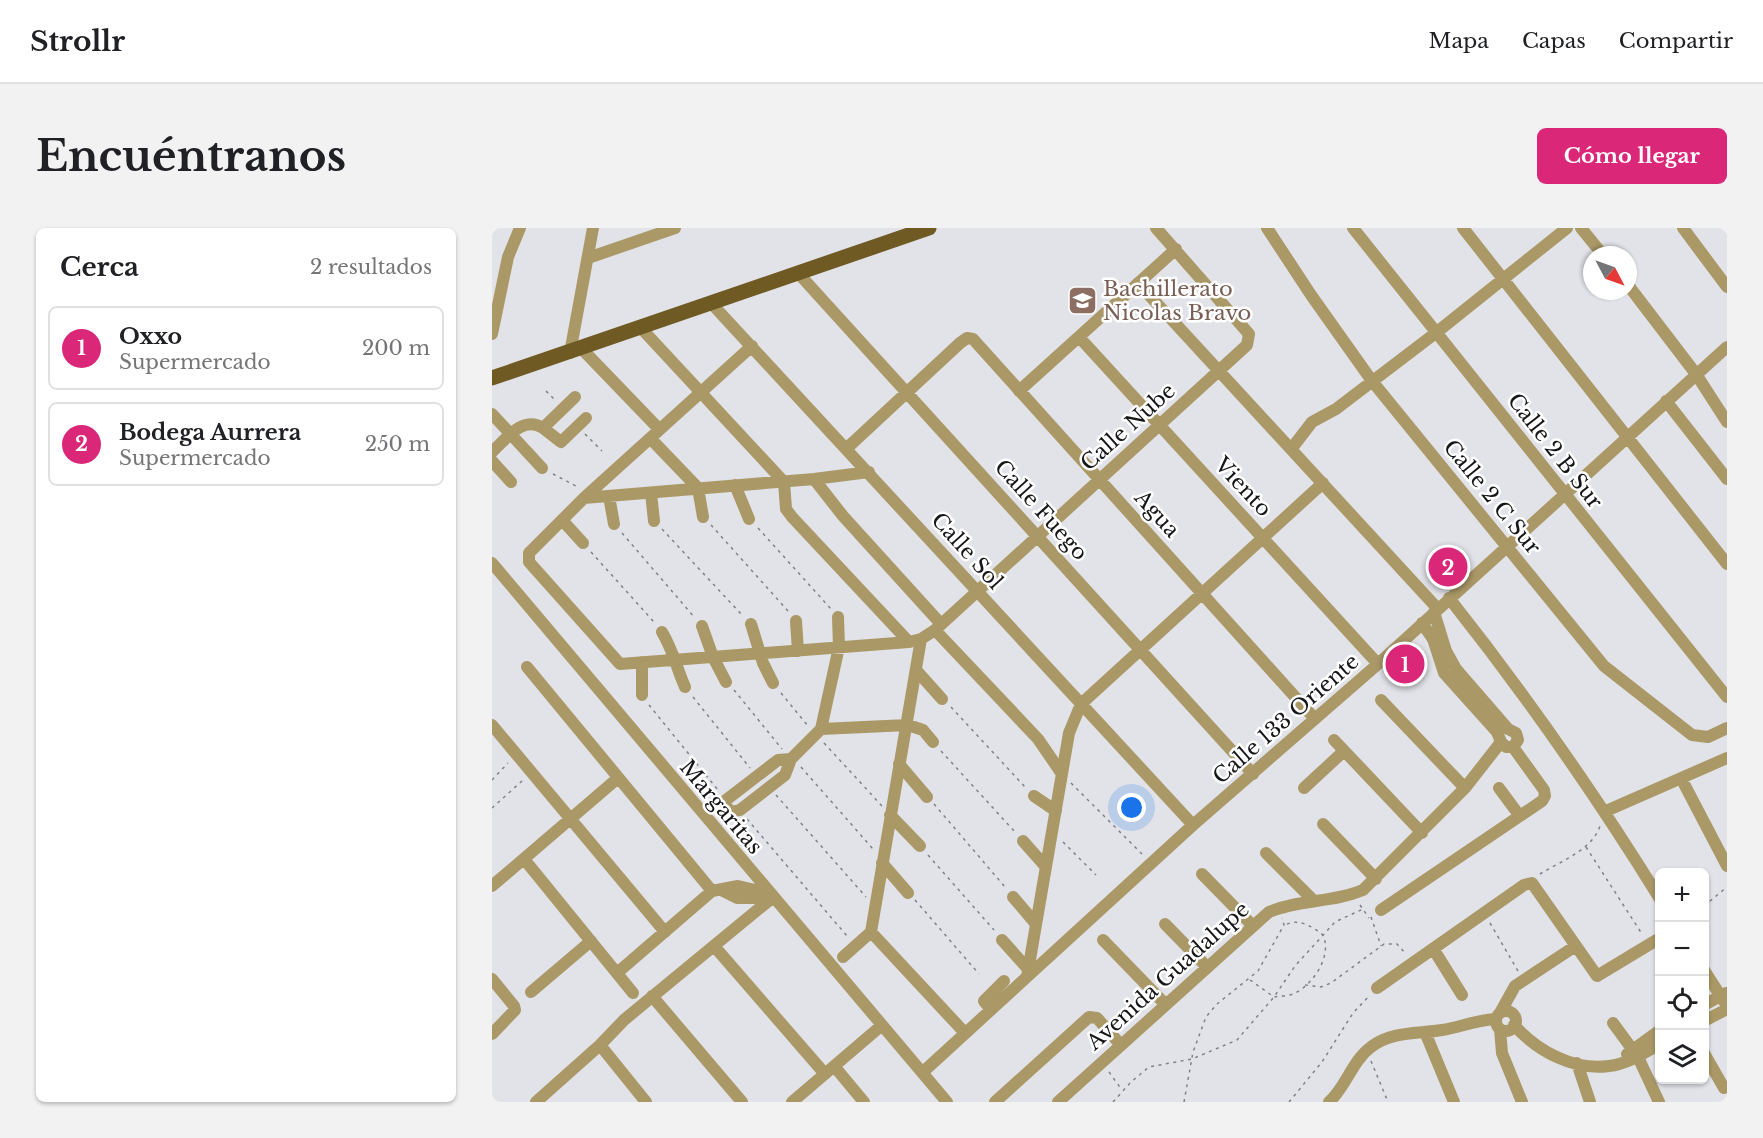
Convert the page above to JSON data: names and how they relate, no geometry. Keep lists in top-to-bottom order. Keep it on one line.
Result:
{"streets":{"street":["Calle Nube","Calle 2 B Sur","Viento","Calle 2 C Sur","Calle Fuego","Agua","Calle Sol","Calle 133 Oriente","Margaritas","Avenida Guadalupe"]},"crossings":[["Calle Nube","Viento"],["Calle Nube","Calle Fuego"],["Calle Nube","Agua"],["Calle Nube","Calle Sol"],["Calle 2 B Sur","Calle 133 Oriente"],["Viento","Calle 133 Oriente"],["Calle 2 C Sur","Calle 133 Oriente"],["Calle Fuego","Agua"],["Calle Fuego","Calle 133 Oriente"],["Agua","Calle 133 Oriente"],["Calle Sol","Calle 133 Oriente"],["Calle 133 Oriente","Margaritas"]],"places":{"school or university":["Bachillerato Nicolas Bravo"]},"north":"bottom right","page":{"header":"Strollr","nav":["Mapa","Capas","Compartir"],"buttons":"Cómo llegar","title":"Encuéntranos","heading":["Cerca","2 resultados"],"list":[{"mark":"1","name":"Oxxo","note":"Supermercado","value":"200 m"},{"mark":"2","name":"Bodega Aurrera","note":"Supermercado","value":"250 m"}],"pins":["2","1"],"map_buttons":["+","−"]}}
